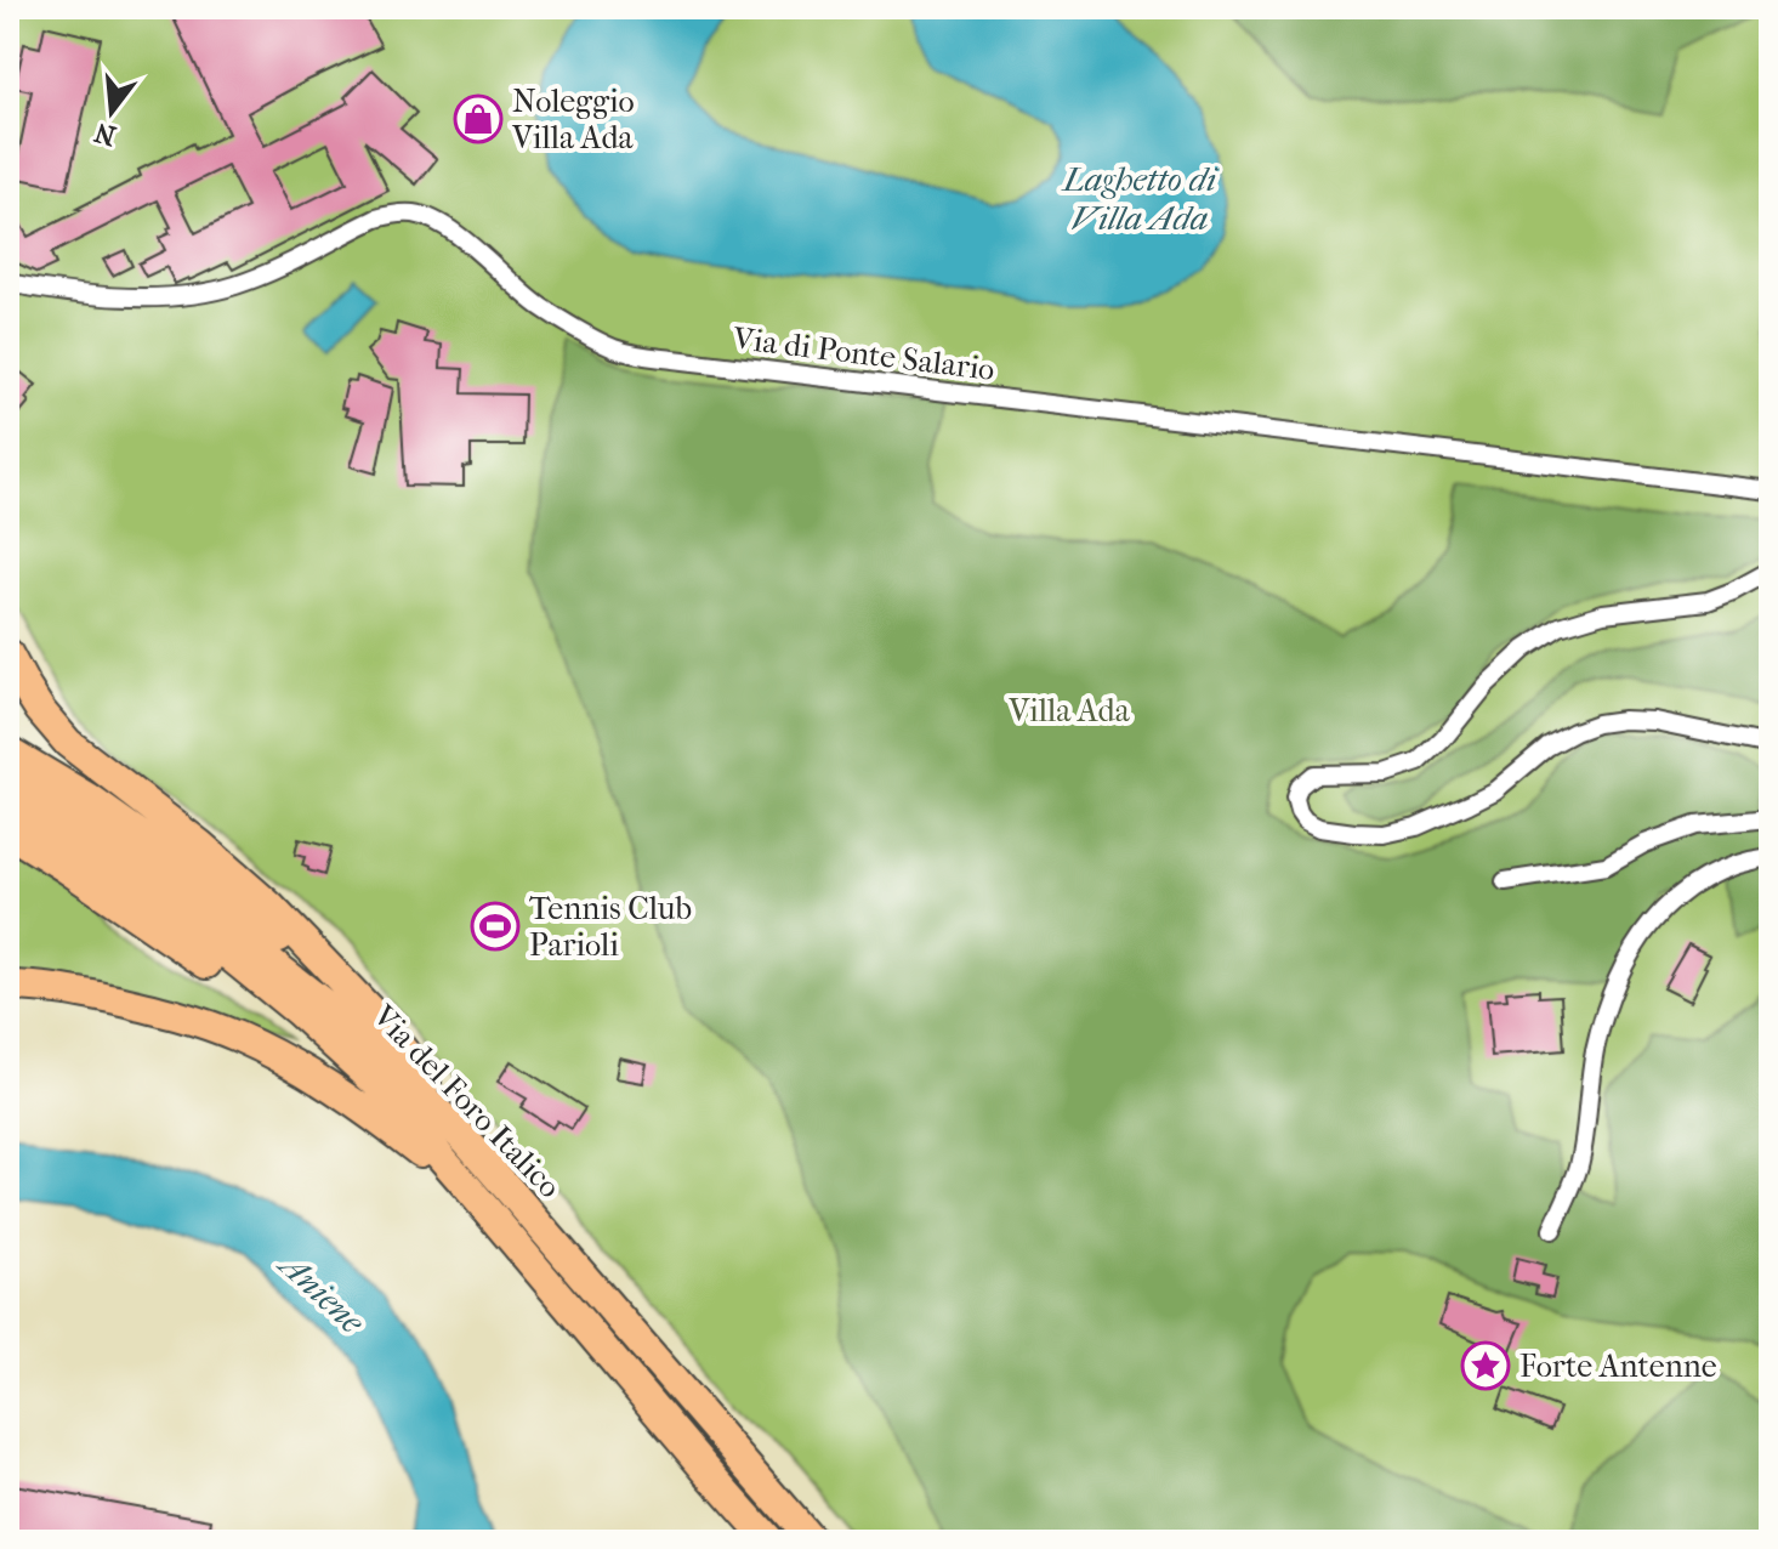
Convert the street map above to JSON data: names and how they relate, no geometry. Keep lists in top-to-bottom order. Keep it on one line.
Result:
{"streets":{"highway":["Via del Foro Italico"],"street":["Via di Ponte Salario"]},"water":["Laghetto di Villa Ada","Aniene"],"parks":["Villa Ada"],"places":{"shop":["Noleggio Villa Ada"],"sports":["Tennis Club Parioli"],"place":["Forte Antenne"]},"north":"bottom"}
